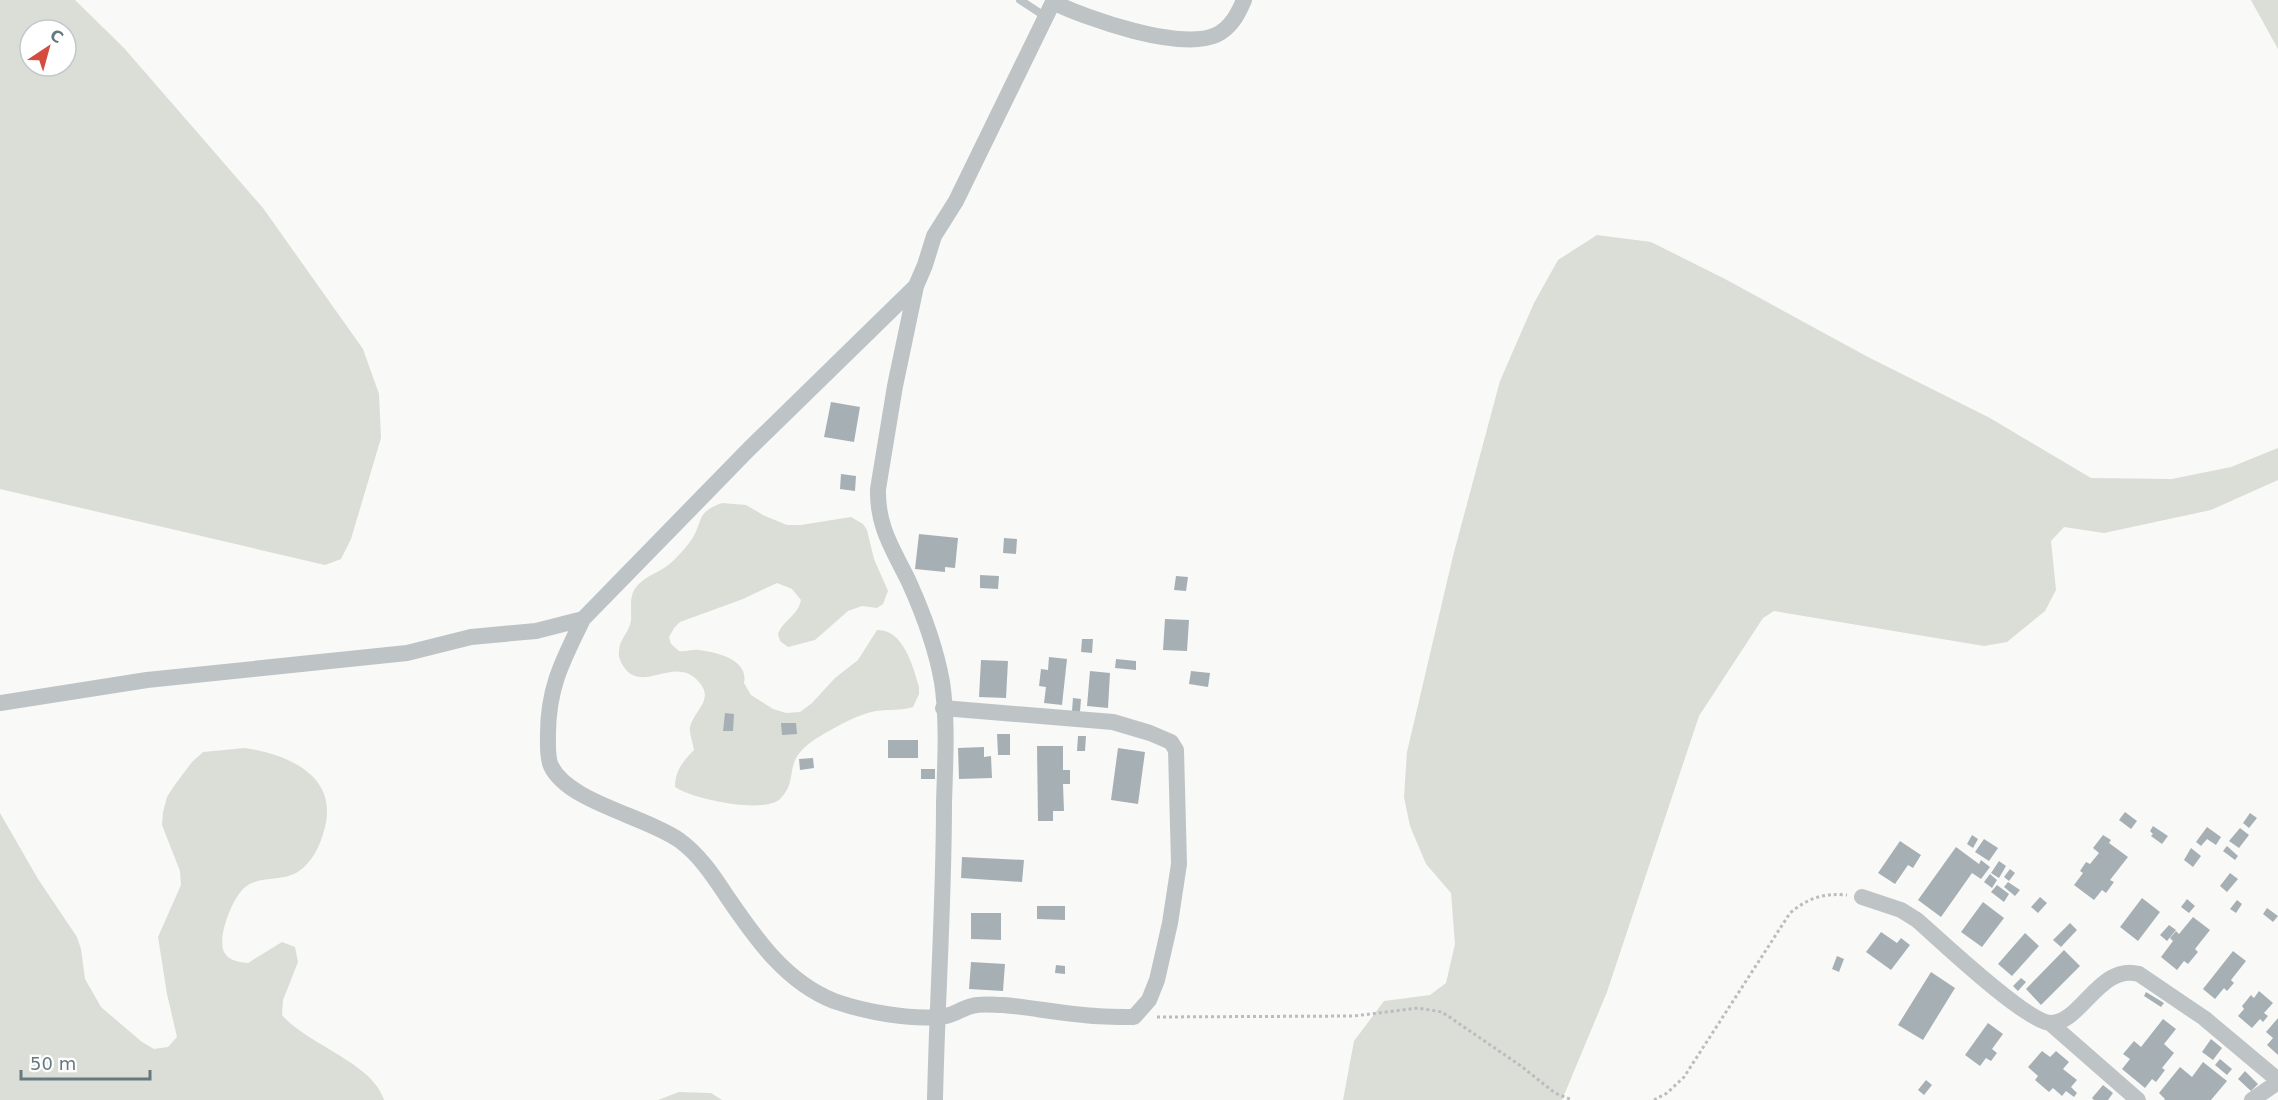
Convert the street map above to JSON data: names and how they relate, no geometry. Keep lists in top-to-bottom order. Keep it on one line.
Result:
{"scale_bar":"50 m","north":"top right"}
